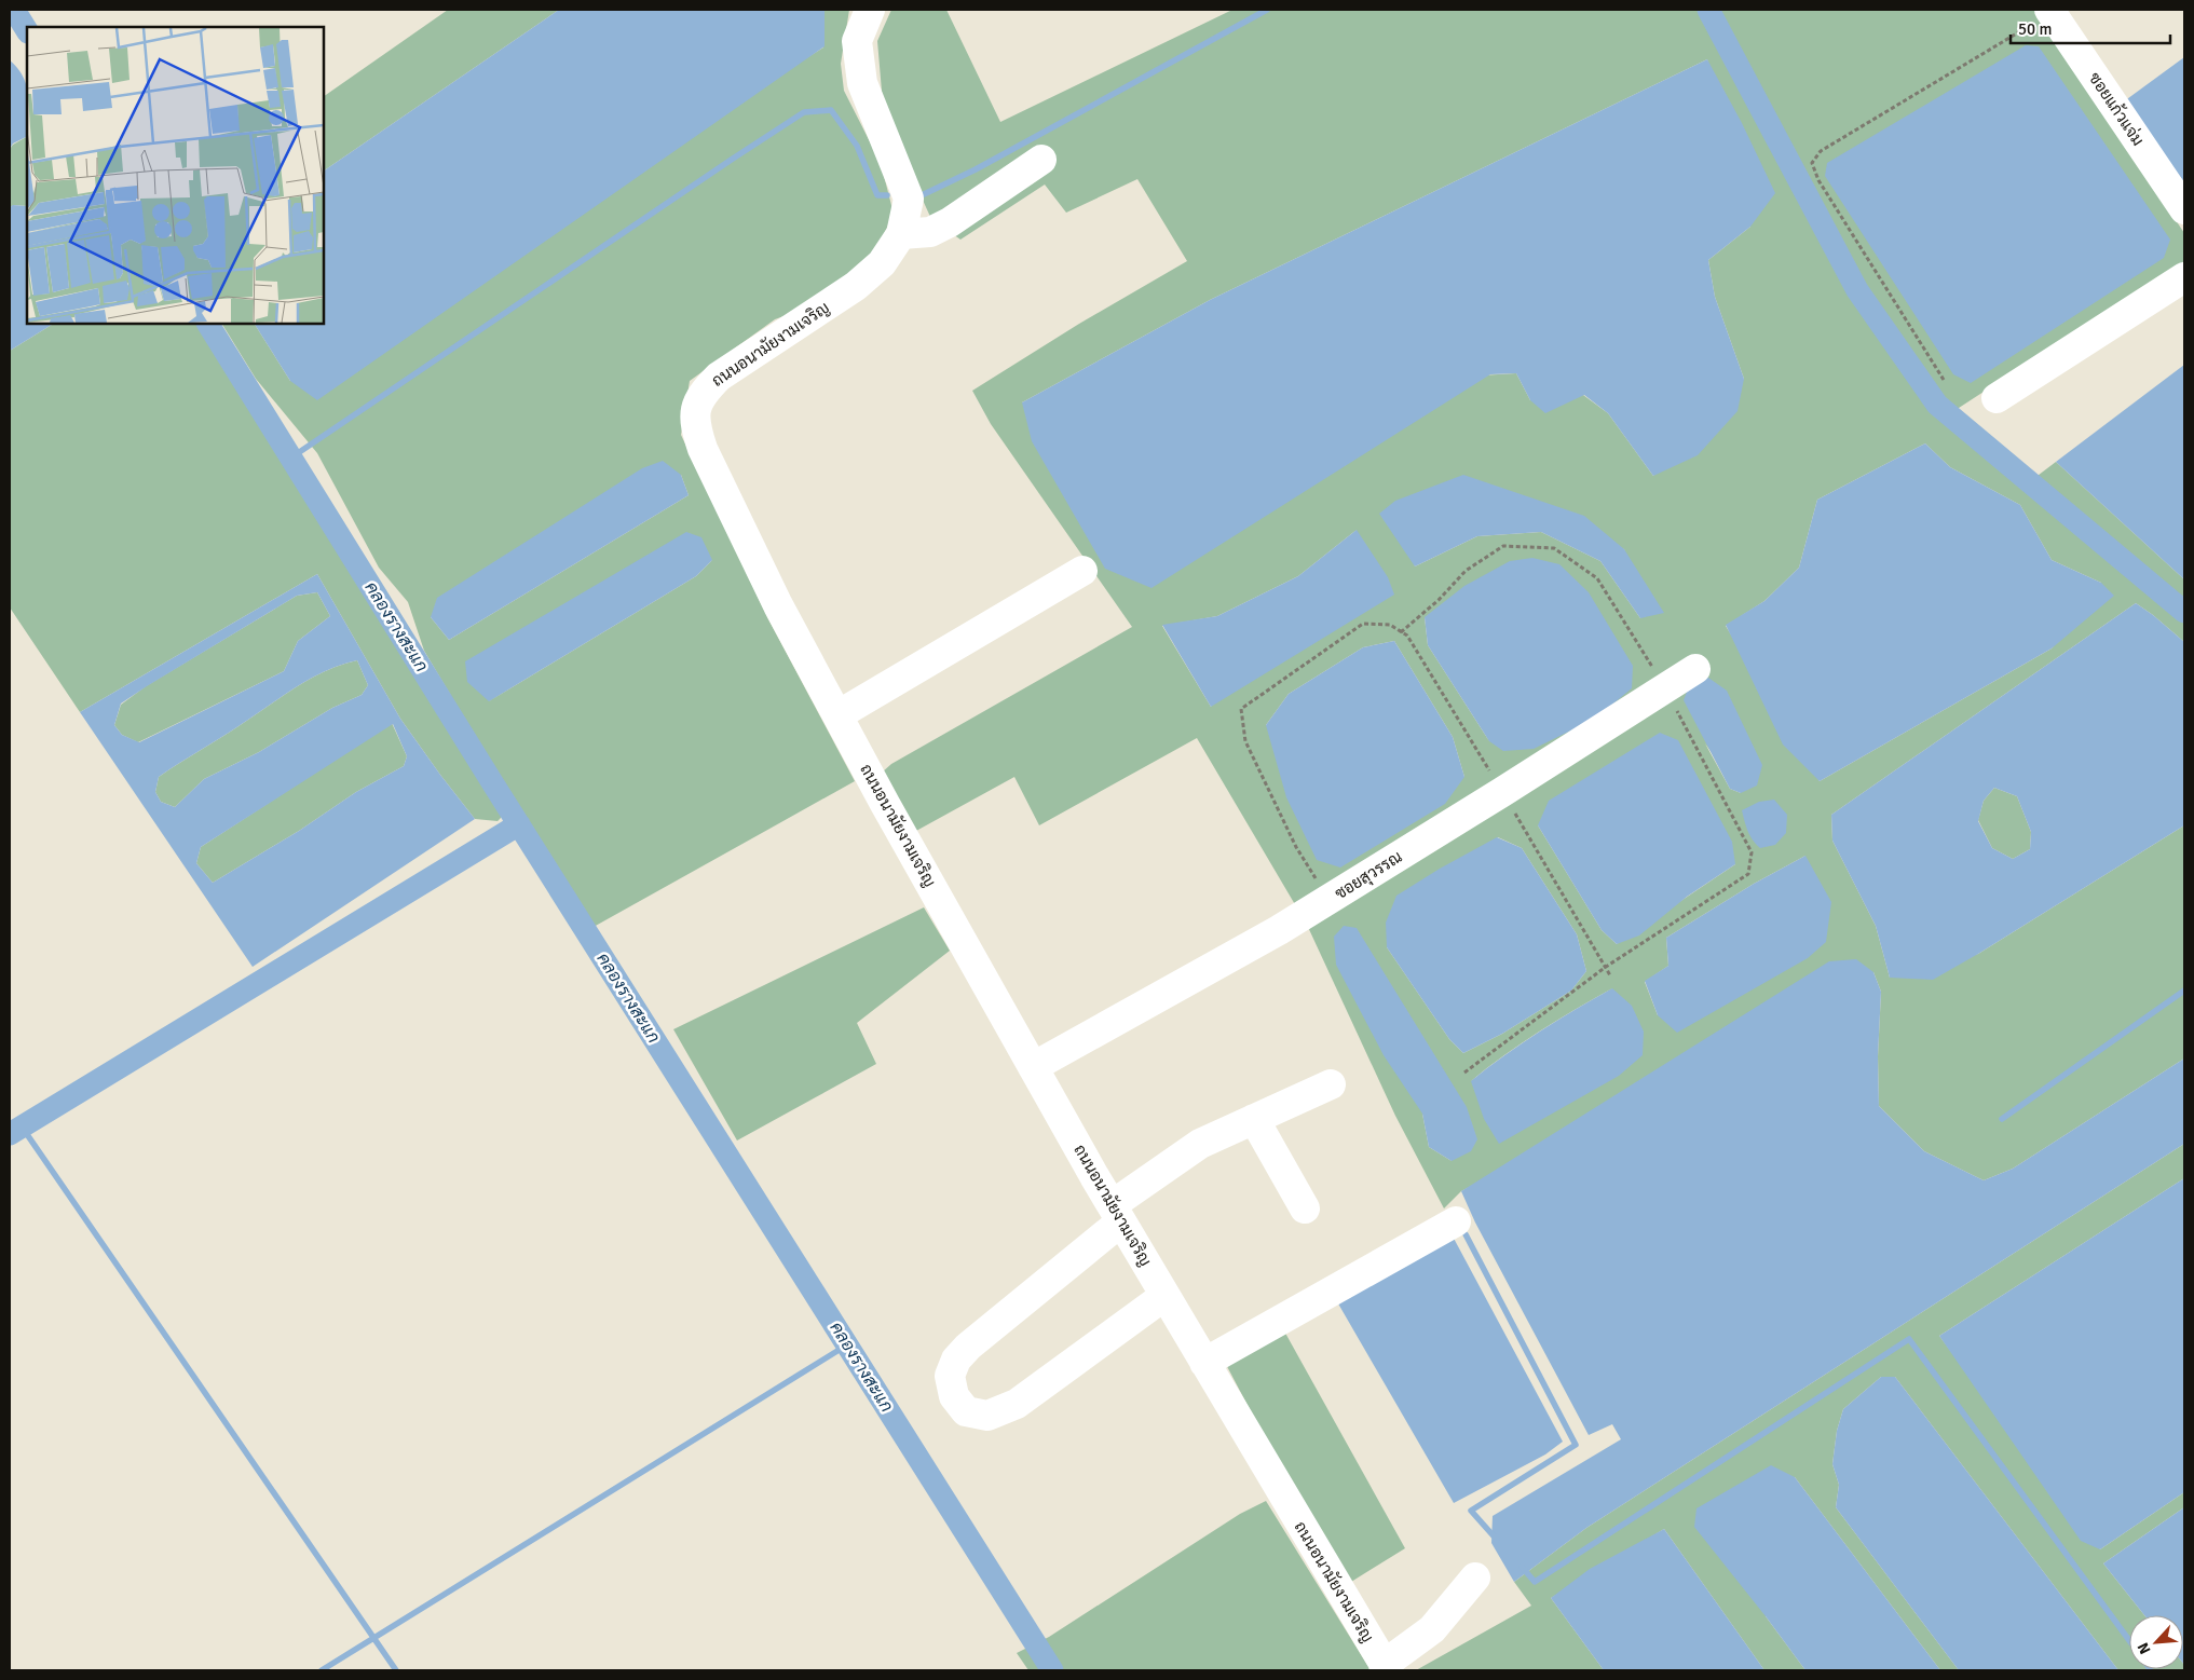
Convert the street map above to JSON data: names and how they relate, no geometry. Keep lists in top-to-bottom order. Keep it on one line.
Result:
{"streets":{"street":["ซอยแก้วแจ่ม","ถนนอนามัยงามเจริญ","ซอยสุวรรณ"]},"crossings":[["ถนนอนามัยงามเจริญ","ซอยสุวรรณ"]],"water":["คลองรางสะแก"],"scale_bar":"50 m","north":"bottom left"}
